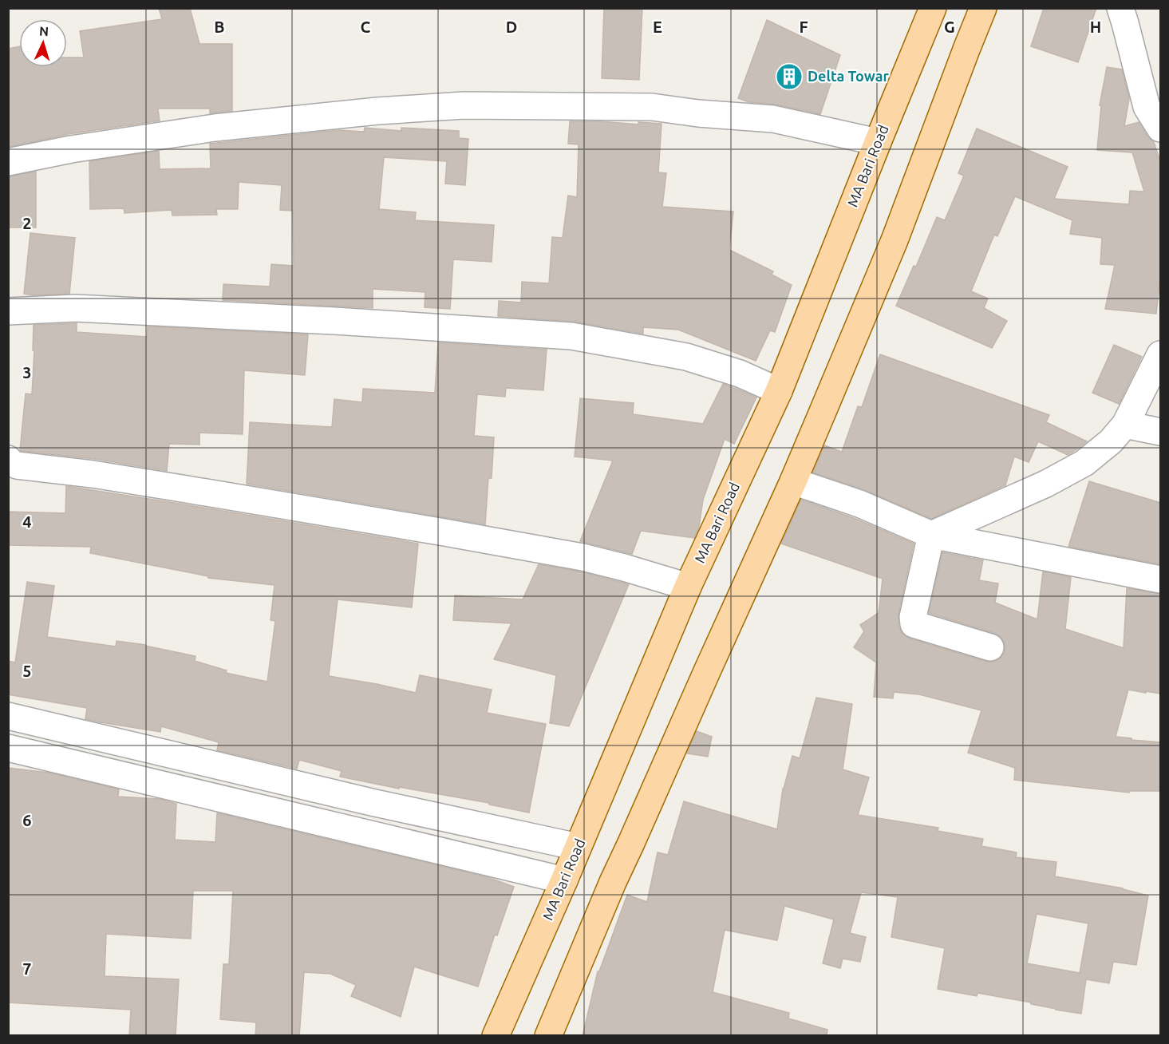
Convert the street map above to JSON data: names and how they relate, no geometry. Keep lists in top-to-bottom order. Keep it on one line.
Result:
{"streets":{"main road":["MA Bari Road"]},"places":{"building":["Delta Towar"]},"north":"top","grid":{"columns":["B","C","D","E","F","G","H"],"rows":["2","3","4","5","6","7"]}}
